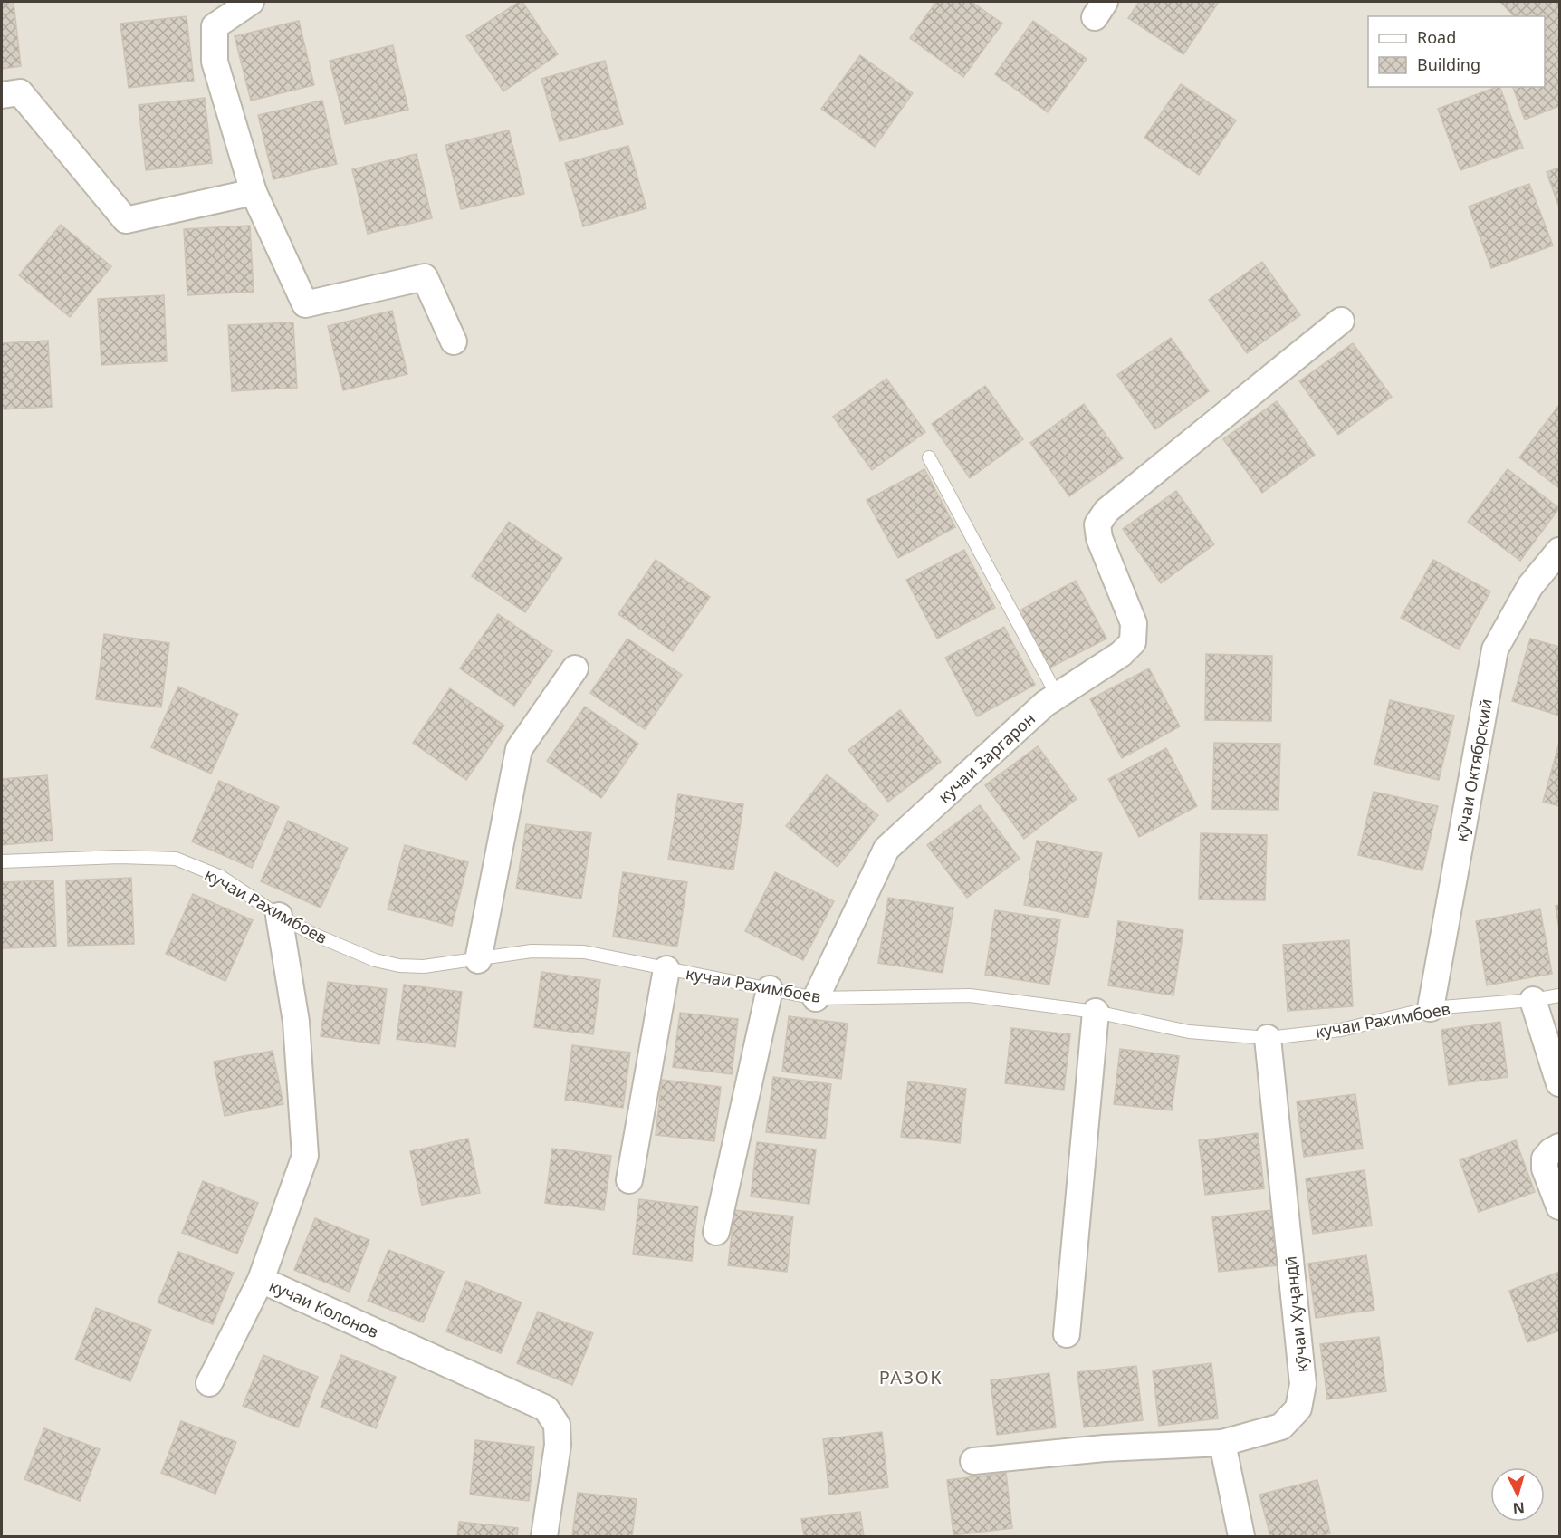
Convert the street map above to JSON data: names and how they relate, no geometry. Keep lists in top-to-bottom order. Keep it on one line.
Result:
{"streets":{"street":["кучаи Заргарон","кӯчаи Октябрский","кучаи Колонов","кӯчаи Хуҷандӣ"],"lane":["кучаи Рахимбоев"]},"crossings":[["кучаи Заргарон","кучаи Рахимбоев"],["кӯчаи Октябрский","кучаи Рахимбоев"],["кучаи Рахимбоев","кучаи Колонов"],["кучаи Рахимбоев","кӯчаи Хуҷандӣ"]],"districts":["РАЗОК"],"legend":["Road","Building"],"north":"bottom"}
